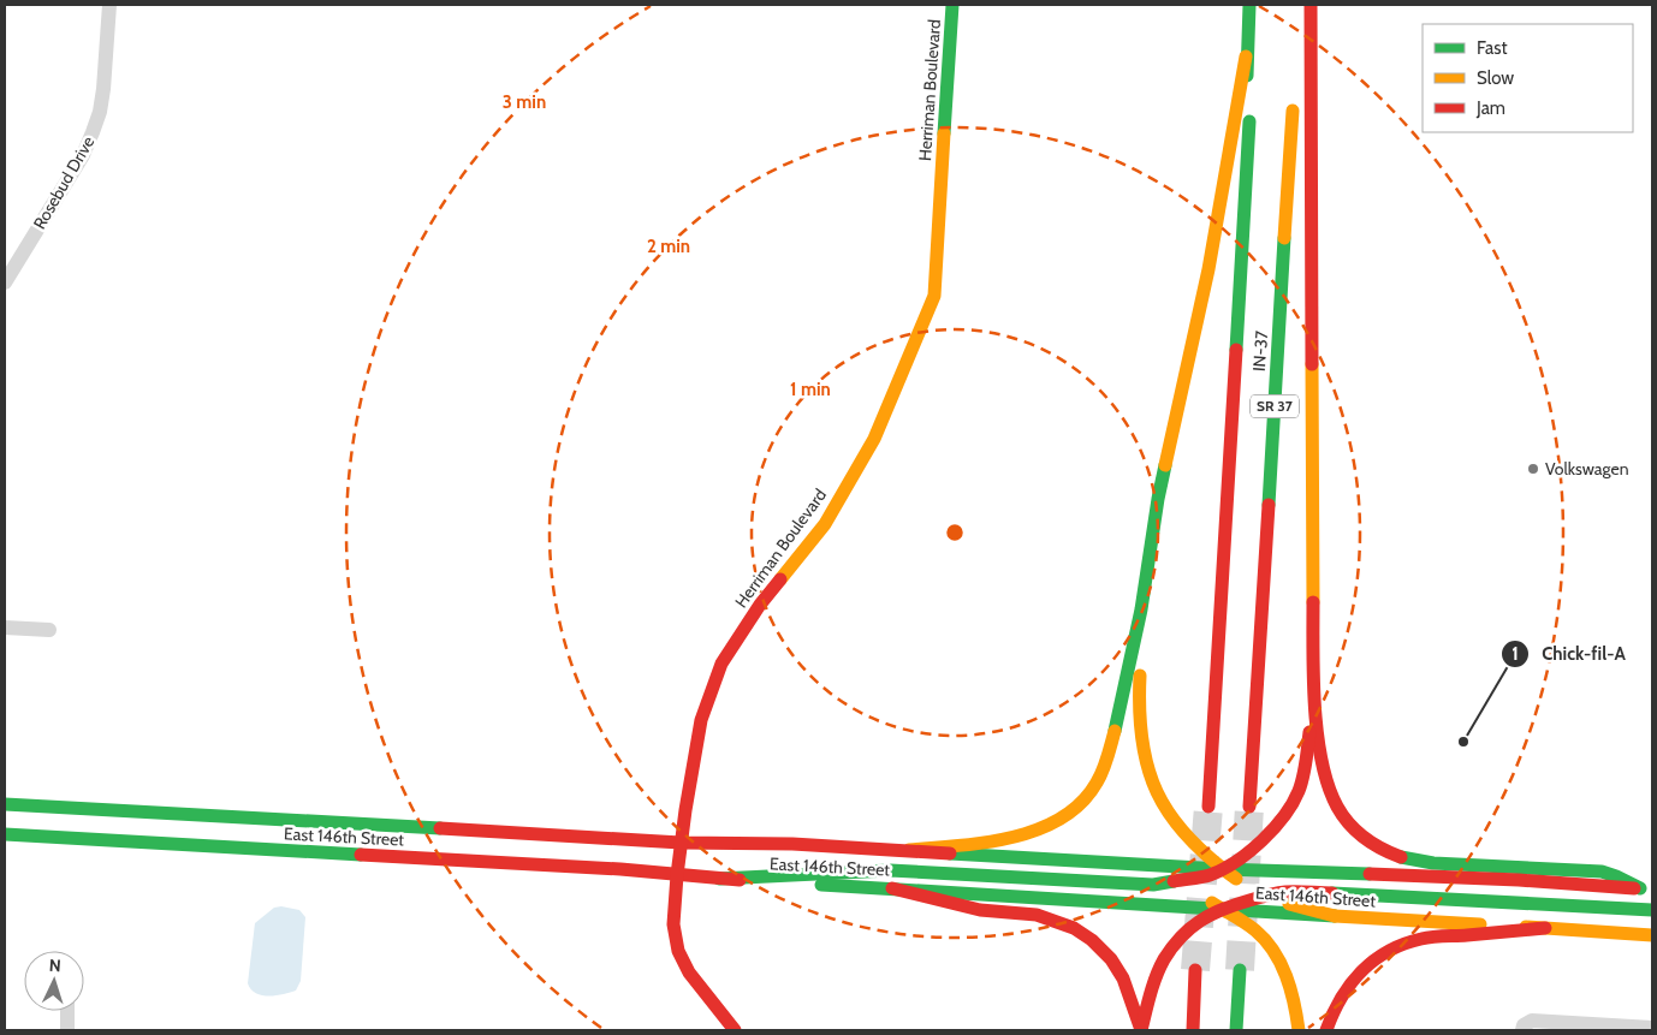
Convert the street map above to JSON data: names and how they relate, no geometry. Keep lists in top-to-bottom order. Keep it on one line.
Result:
{"streets":{"main road":["Herriman Boulevard","IN-37","SR 37","East 146th Street"],"street":["Rosebud Drive"]},"crossings":[["Herriman Boulevard","East 146th Street"]],"places":["Volkswagen","Chick-fil-A"],"legend":["Fast","Slow","Jam"],"north":"top","rings":["3 min","2 min","1 min"]}
